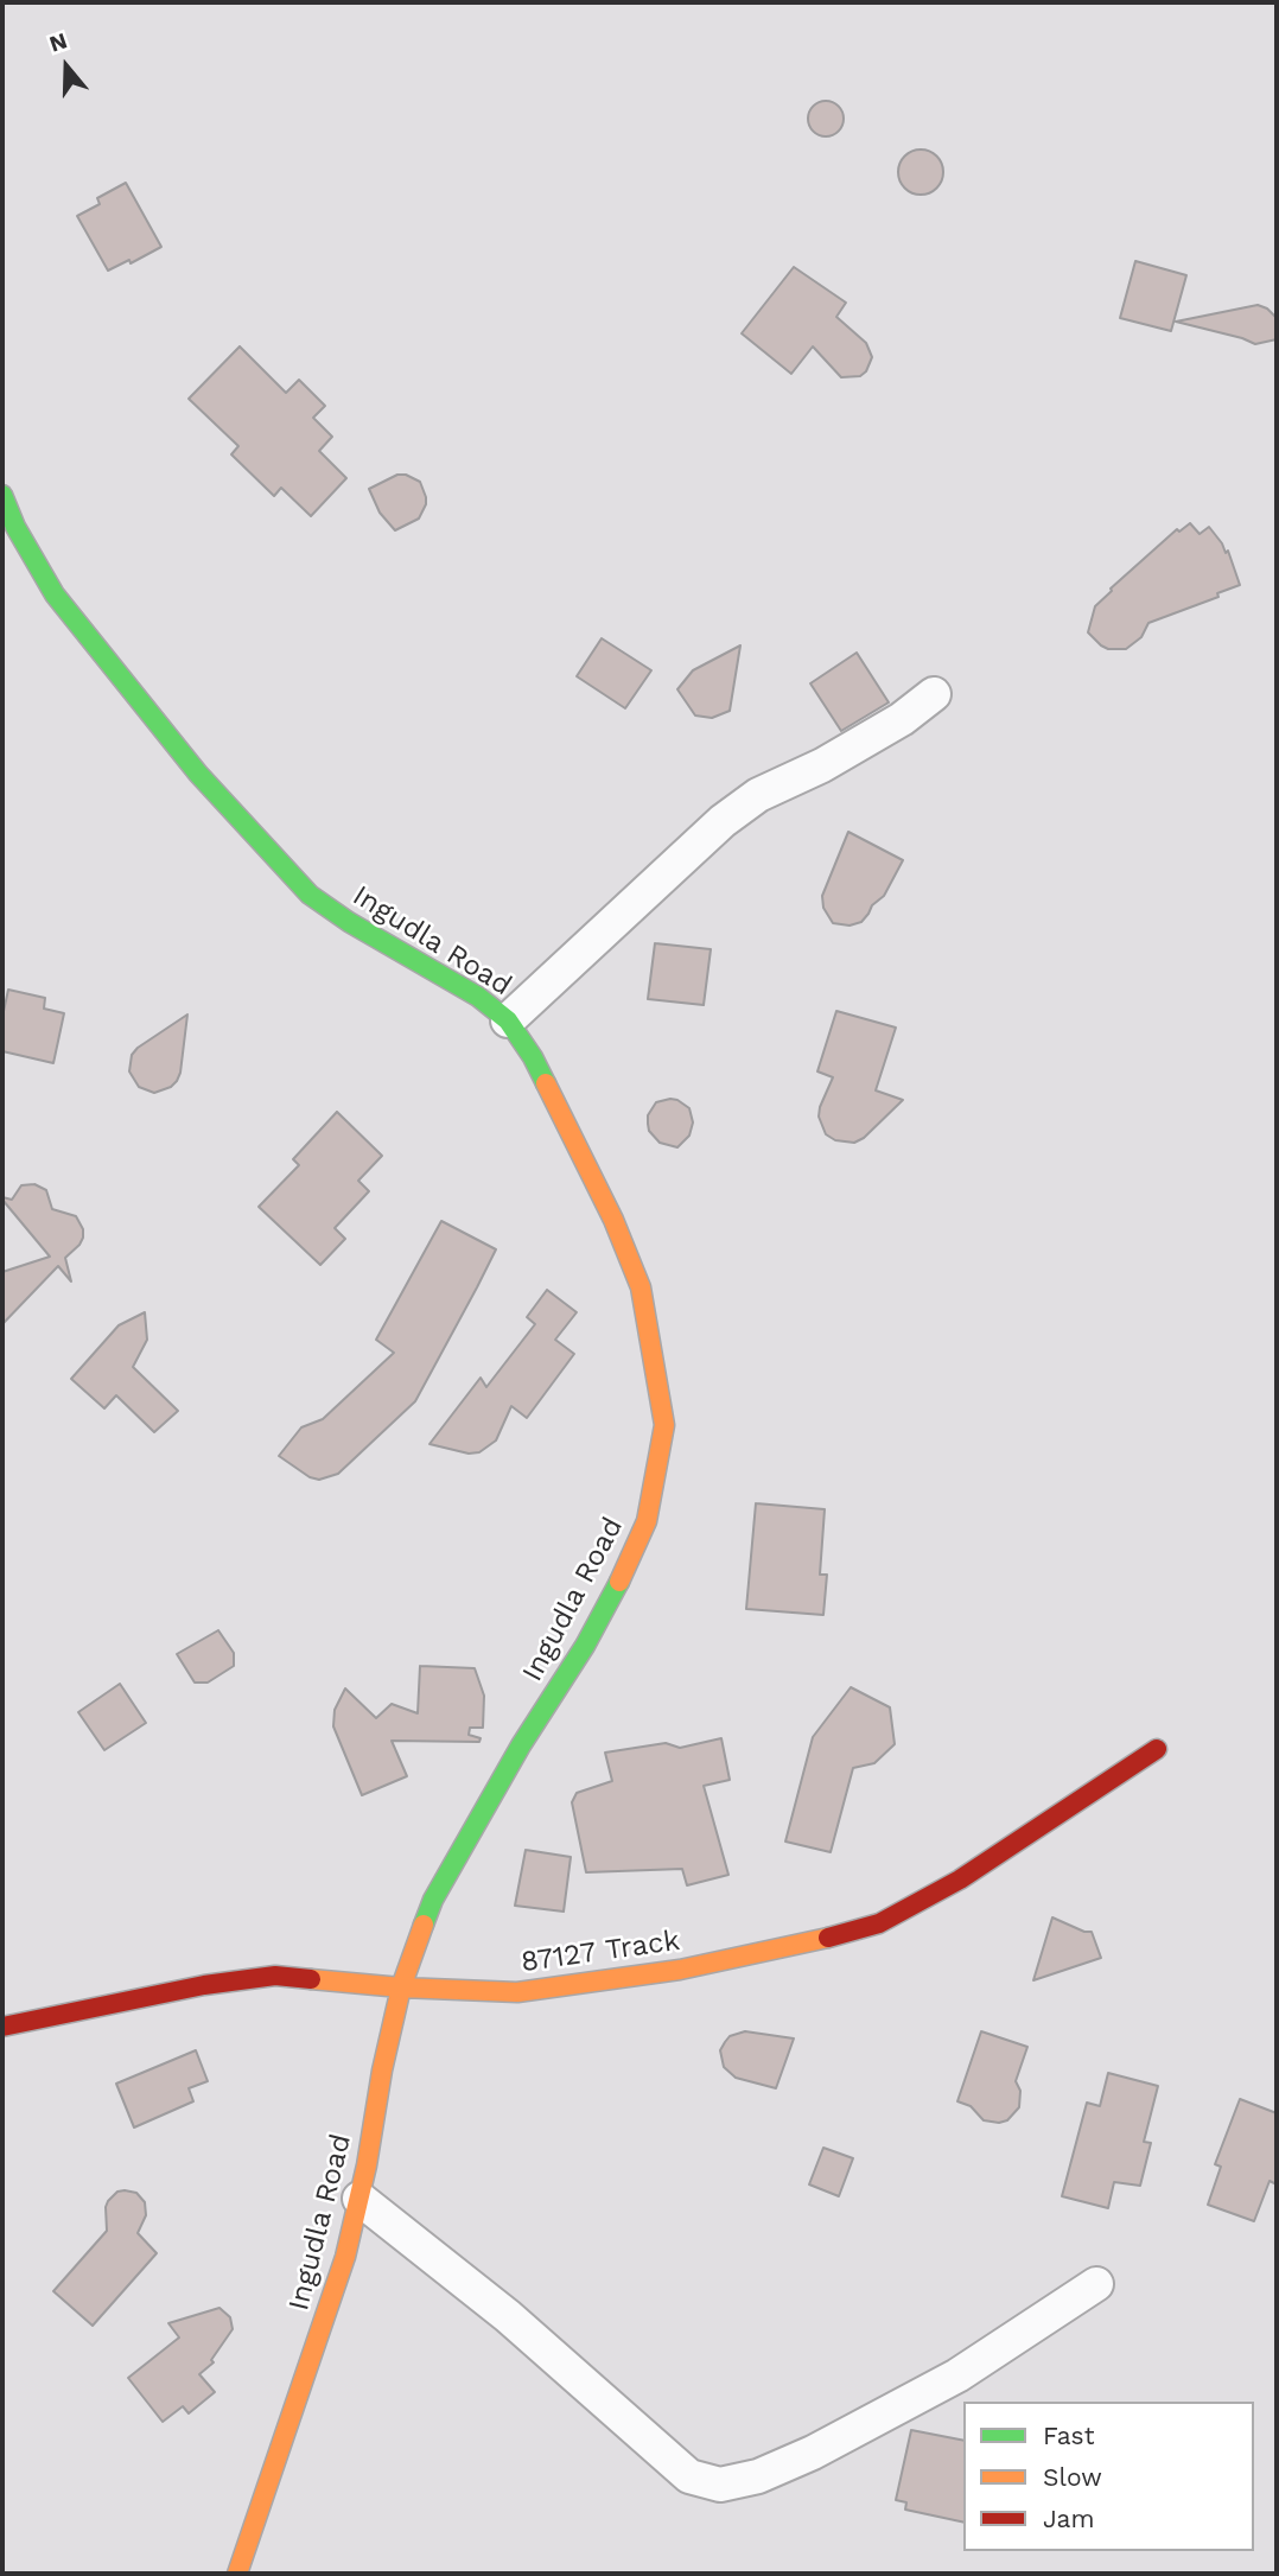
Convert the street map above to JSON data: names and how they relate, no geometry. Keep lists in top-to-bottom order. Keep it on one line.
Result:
{"streets":{"street":["Ingudla Road","87127 Track"]},"crossings":[["Ingudla Road","87127 Track"]],"legend":["Fast","Slow","Jam"],"north":"top"}
